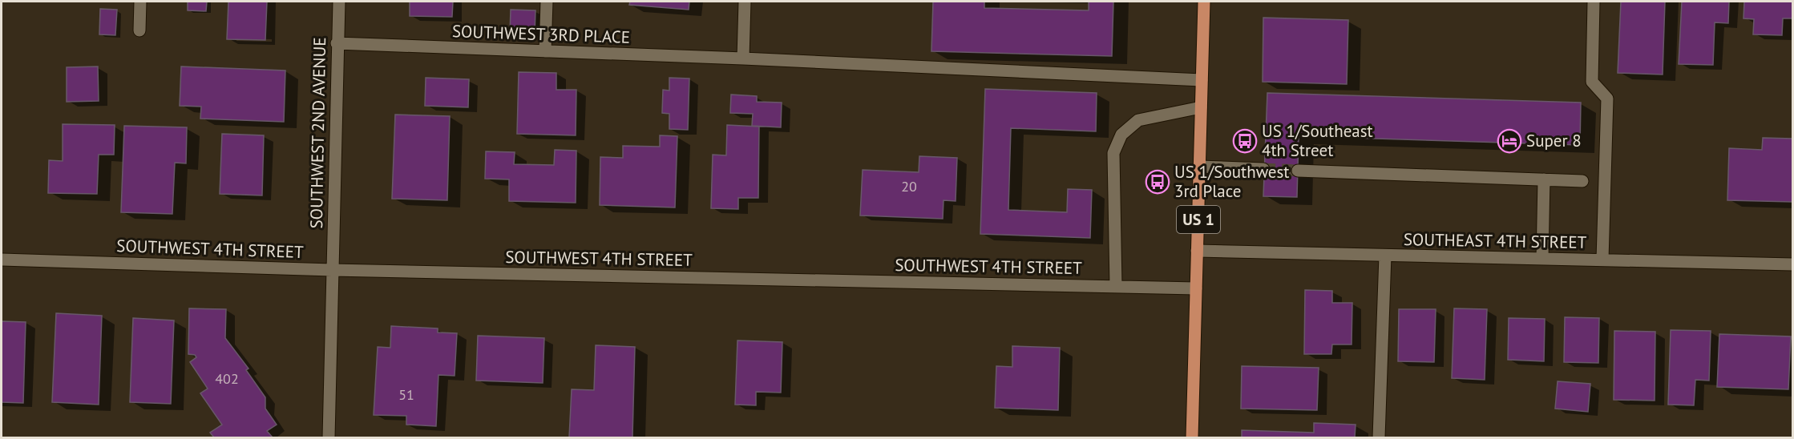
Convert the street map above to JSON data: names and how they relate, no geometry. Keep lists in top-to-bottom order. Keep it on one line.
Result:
{"streets":{"main road":["US 1"],"street":["SOUTHWEST 3RD PLACE","SOUTHWEST 2ND AVENUE","SOUTHEAST 4TH STREET","SOUTHWEST 4TH STREET"]},"crossings":[["SOUTHWEST 3RD PLACE","SOUTHWEST 2ND AVENUE"],["SOUTHWEST 3RD PLACE","US 1"],["SOUTHWEST 2ND AVENUE","SOUTHWEST 4TH STREET"],["US 1","SOUTHEAST 4TH STREET"],["US 1","SOUTHWEST 4TH STREET"]],"places":{"bus stop":["US 1/Southeast 4th Street","US 1/Southwest 3rd Place"],"hotel":["Super 8"]},"house_numbers":["20","402","51"]}
